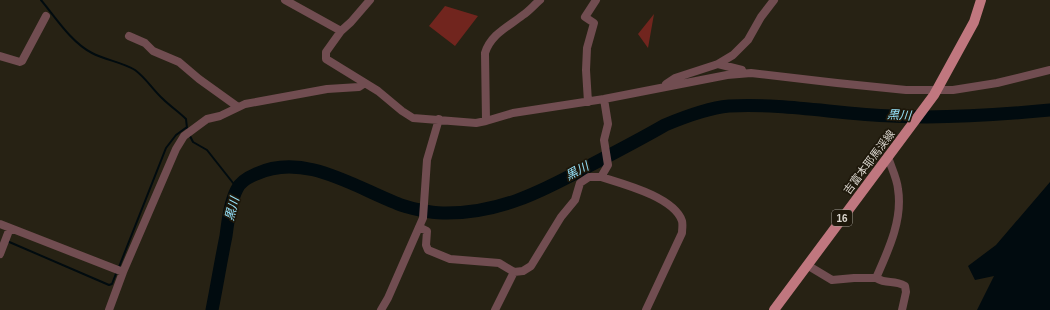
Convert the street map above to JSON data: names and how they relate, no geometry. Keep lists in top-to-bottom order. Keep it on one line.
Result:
{"streets":{"main road":["吉富本耶馬渓線","16"]},"water":["黒川"]}
